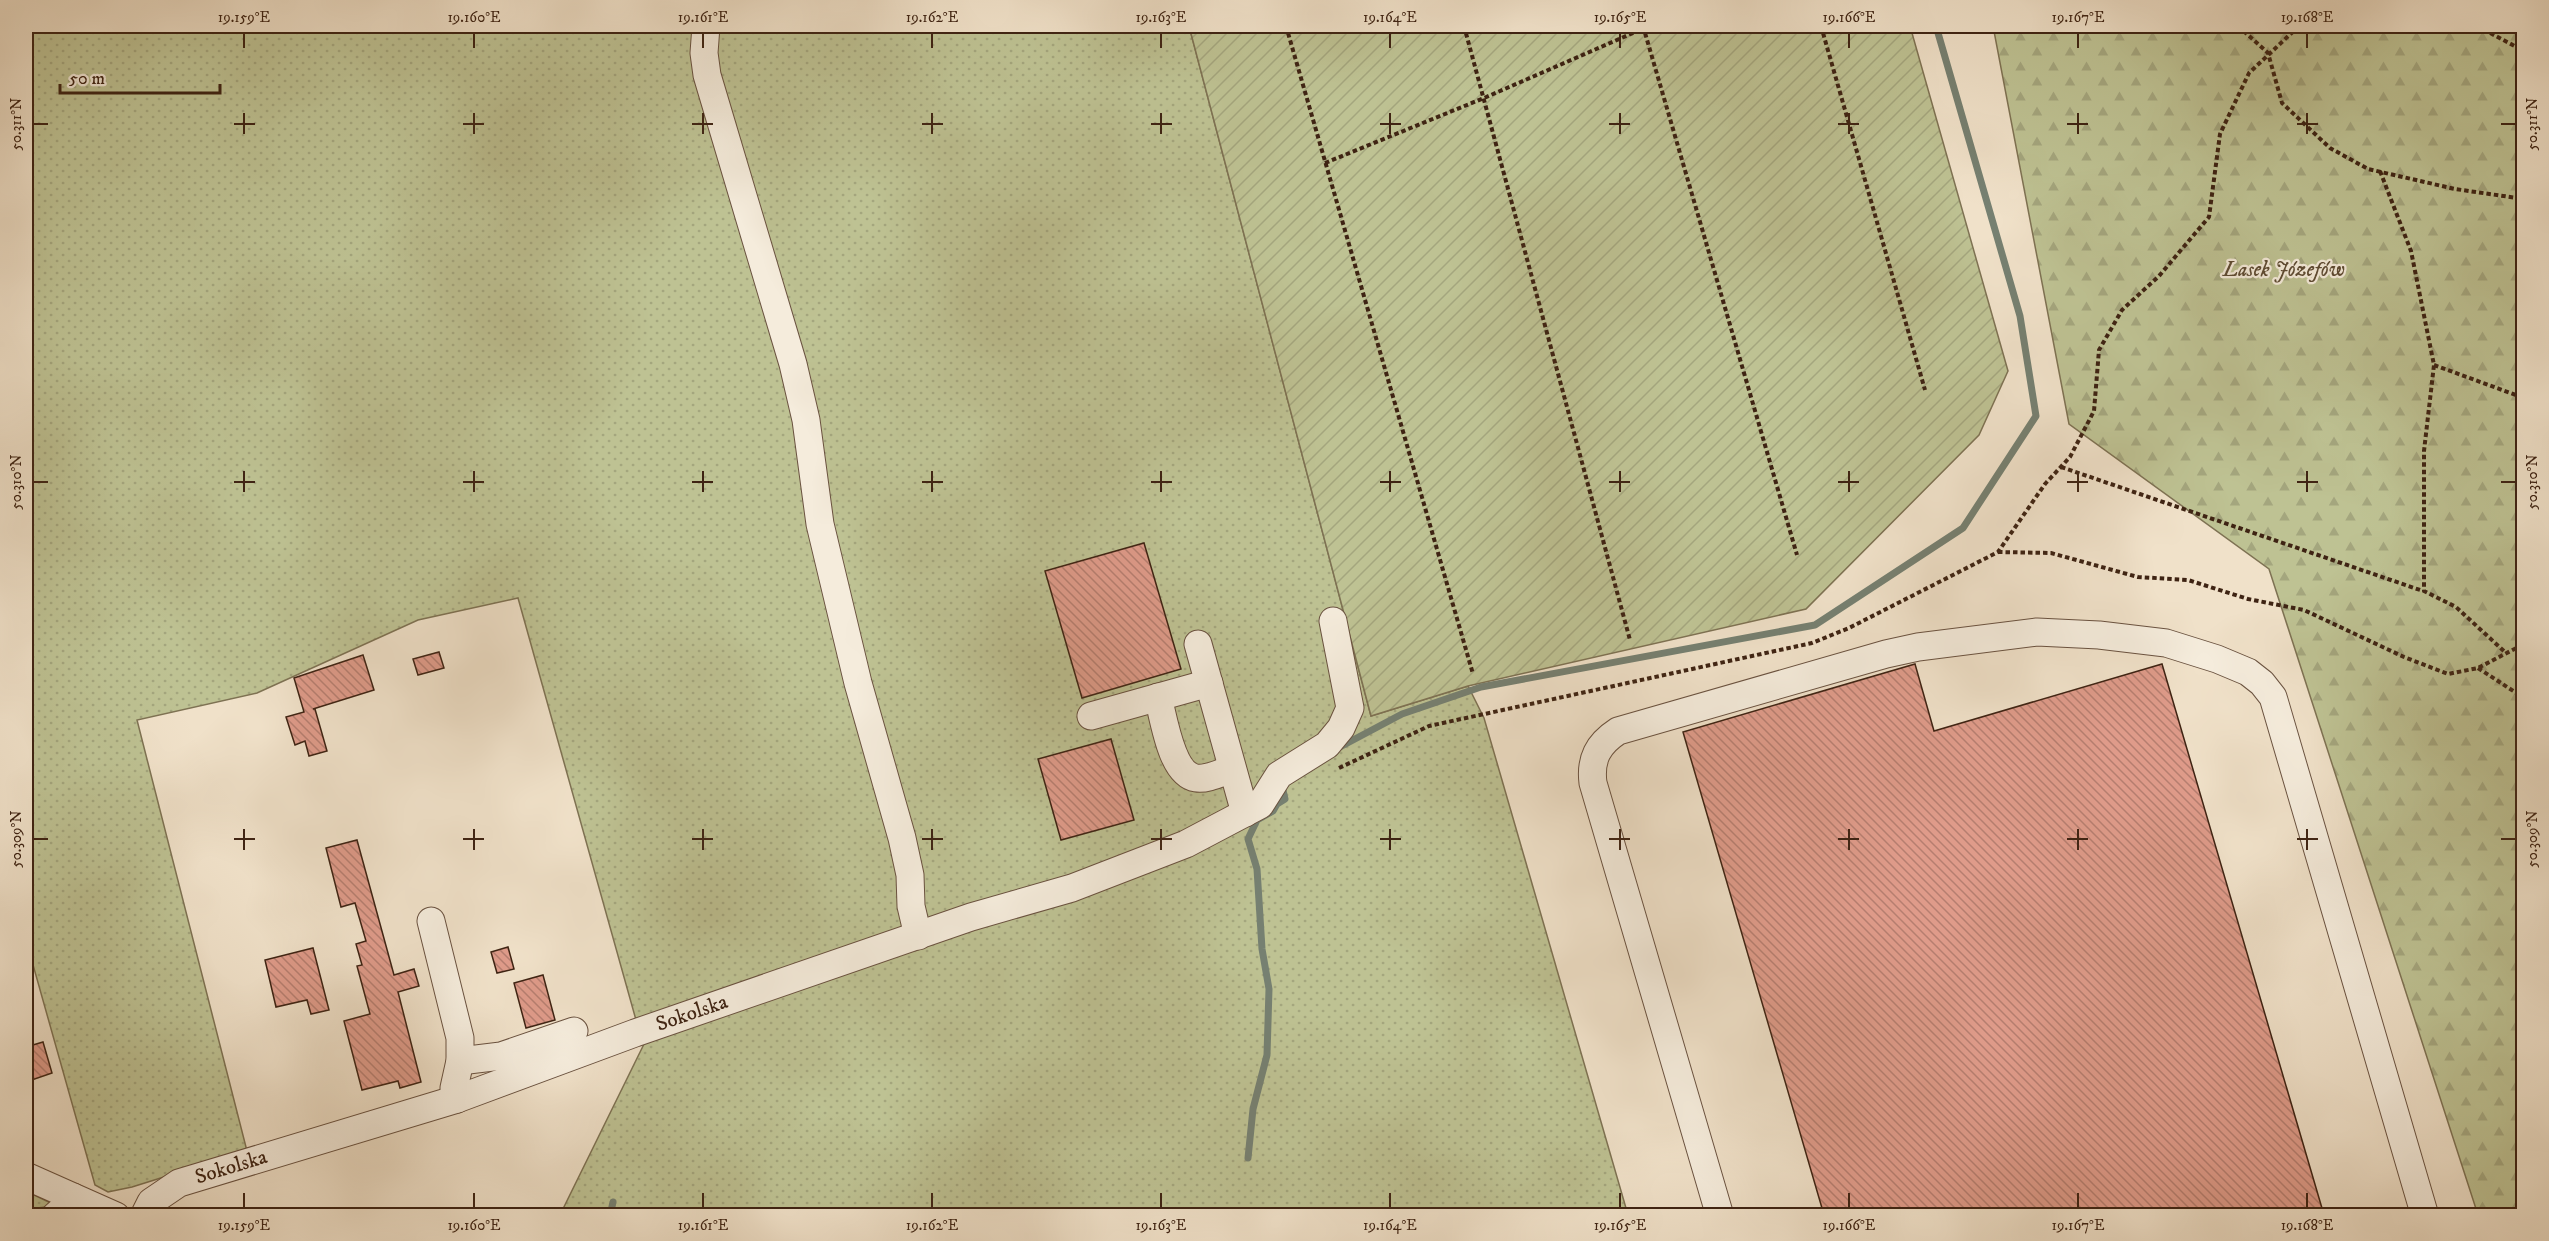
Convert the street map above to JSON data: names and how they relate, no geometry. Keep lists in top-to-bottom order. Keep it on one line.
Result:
{"streets":{"street":["Sokolska"]},"parks":["Lasek Józefów"],"scale_bar":"50 m","coordinates":["19.159°E","19.160°E","19.161°E","19.162°E","19.163°E","19.164°E","19.165°E","19.166°E","19.167°E","19.168°E","50.311°N","50.310°N","50.309°N"]}
